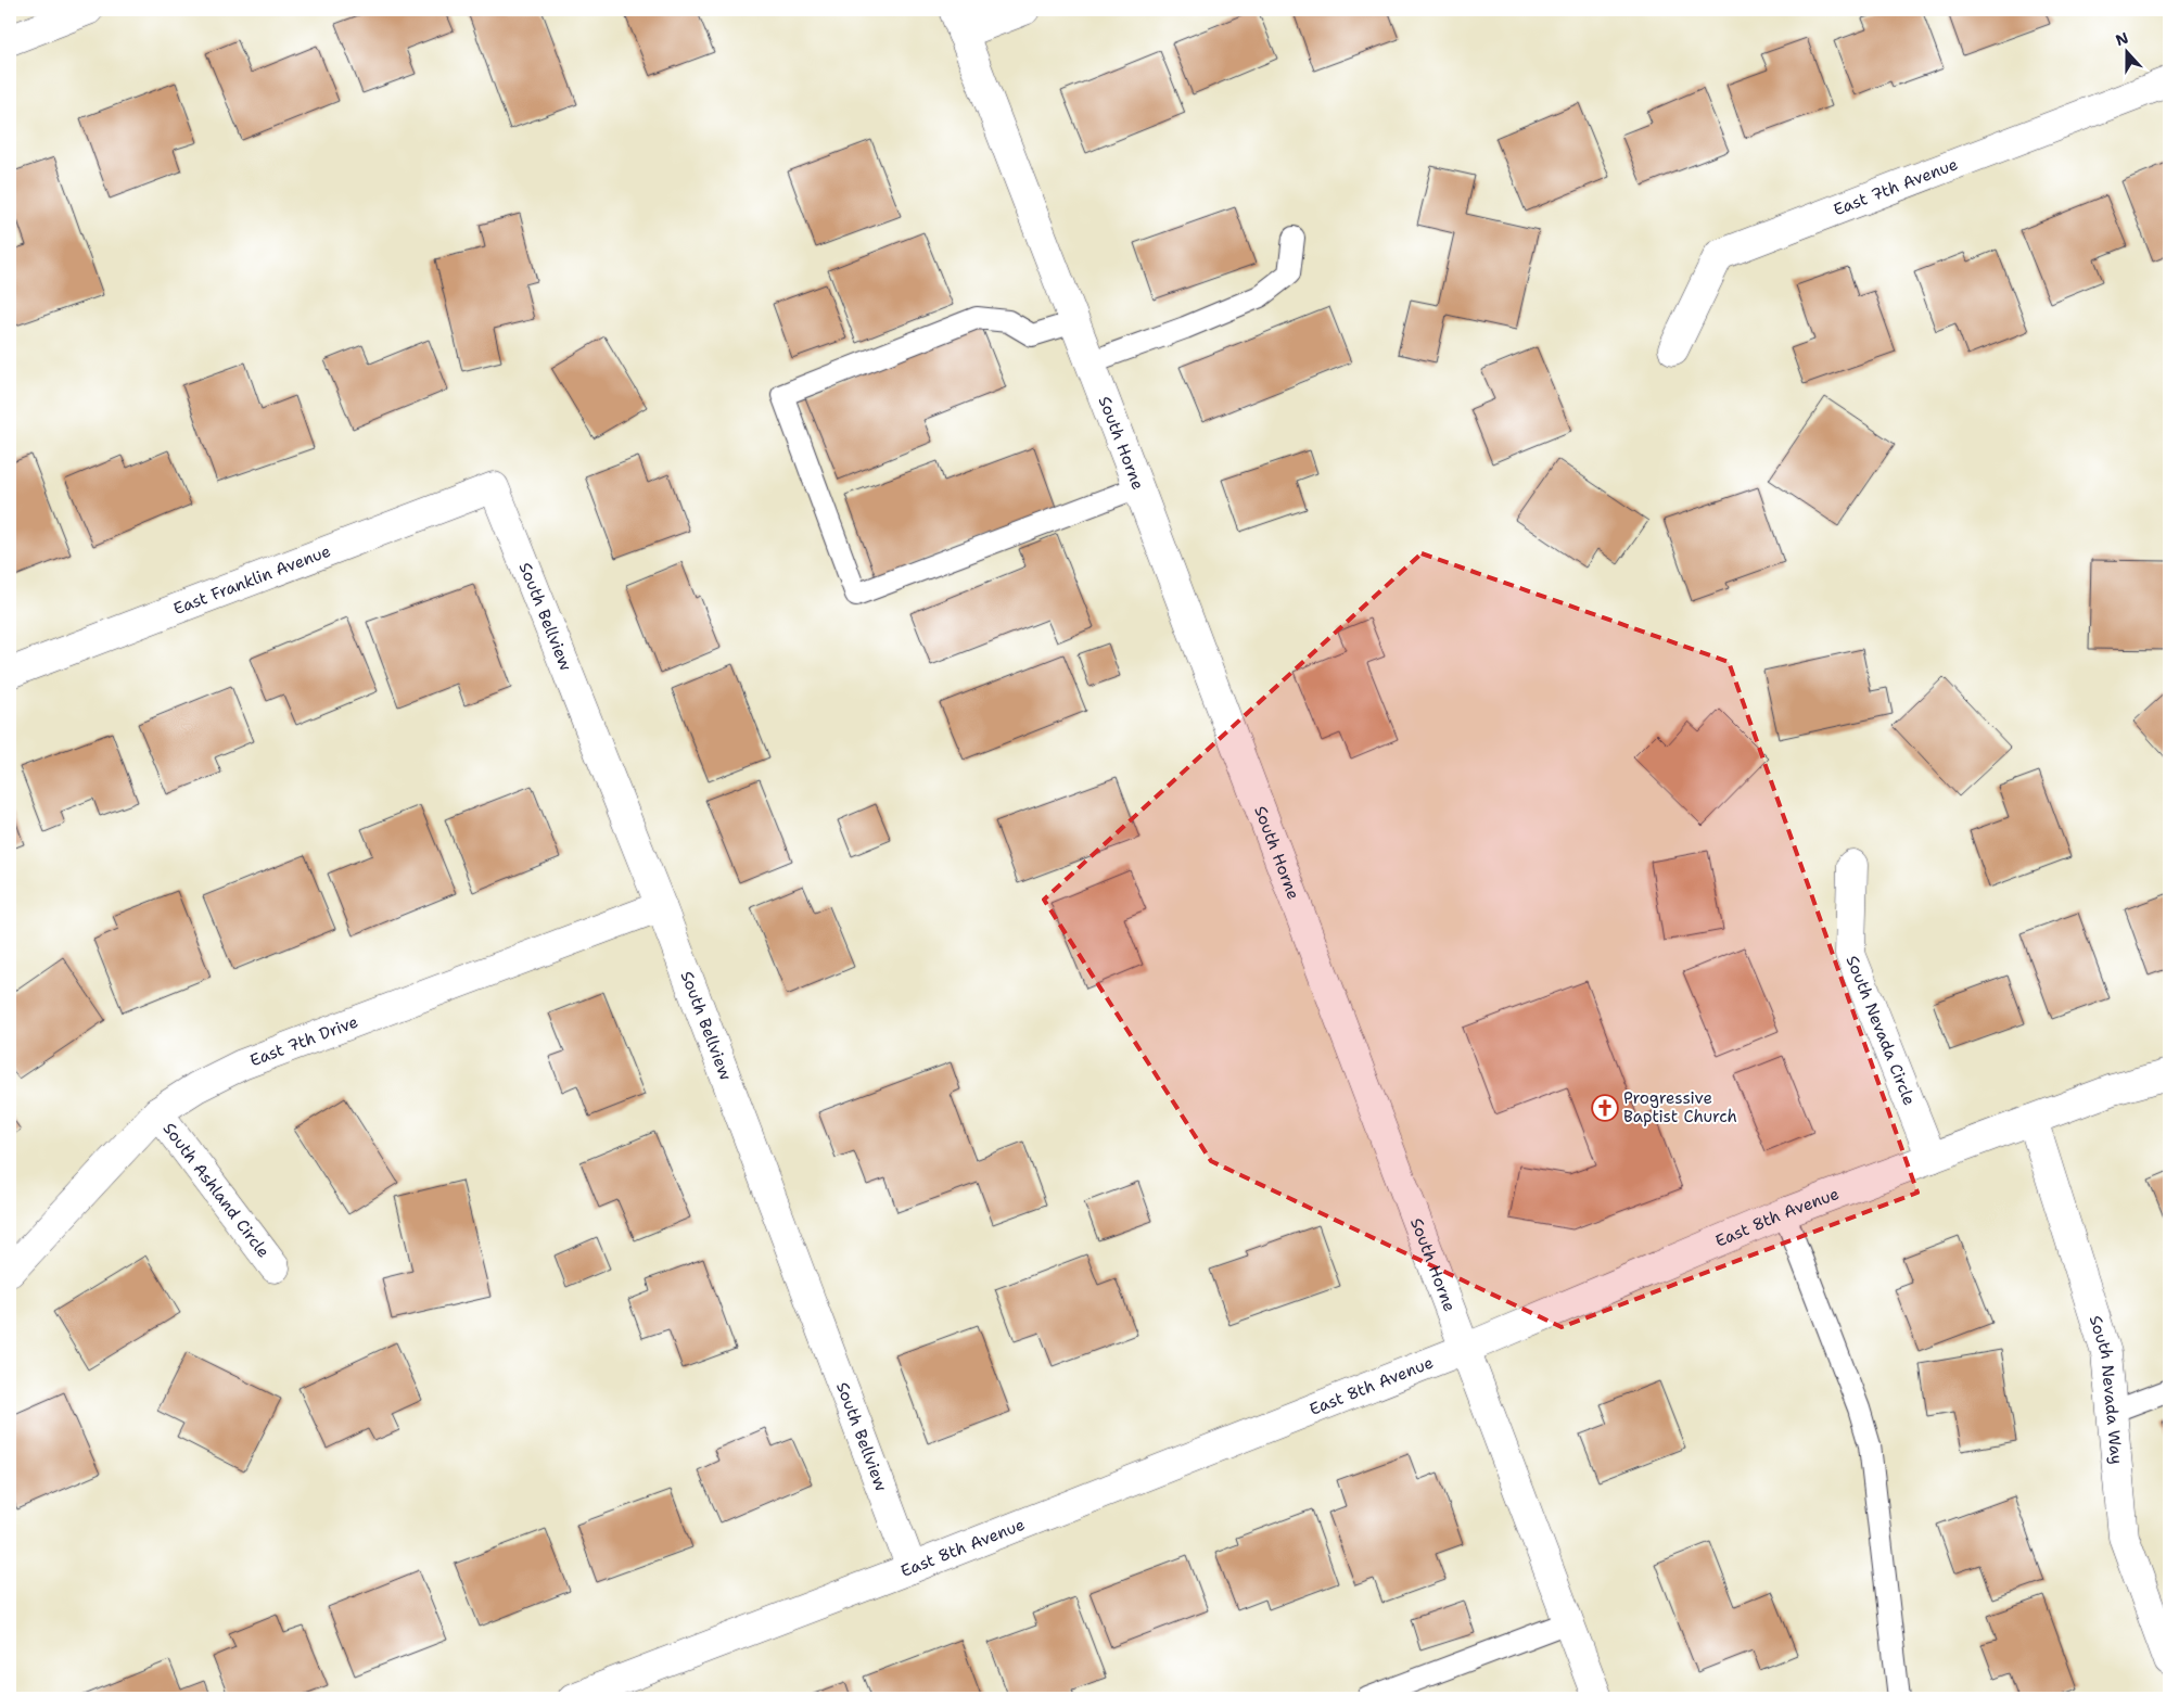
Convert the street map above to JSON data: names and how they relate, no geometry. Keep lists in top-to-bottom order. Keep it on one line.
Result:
{"streets":{"street":["East 7th Avenue","South Horne","East Franklin Avenue","South Bellview","South Nevada Circle","East 7th Drive","South Ashland Circle","East 8th Avenue","South Nevada Way"]},"crossings":[["South Horne","East 8th Avenue"],["East Franklin Avenue","South Bellview"],["South Bellview","East 7th Drive"],["South Bellview","East 8th Avenue"],["South Nevada Circle","East 8th Avenue"],["East 7th Drive","South Ashland Circle"],["East 8th Avenue","South Nevada Way"]],"places":{"church":["Progressive Baptist Church"]},"north":"top"}
